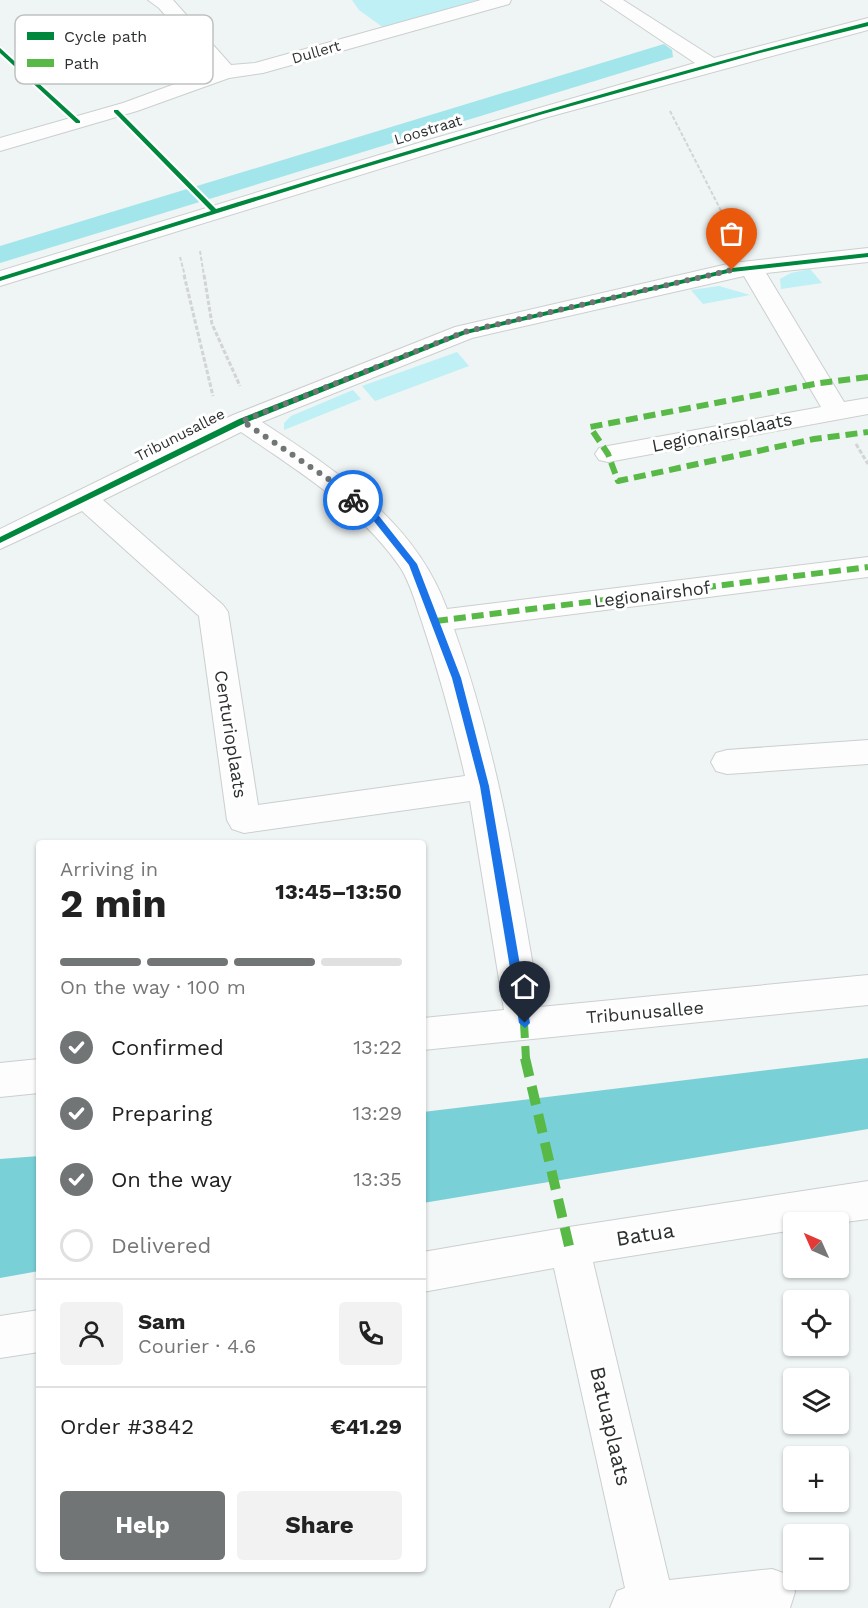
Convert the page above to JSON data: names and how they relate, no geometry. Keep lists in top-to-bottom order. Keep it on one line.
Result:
{"streets":{"street":["Dullert","Loostraat","Legionairsplaats","Tribunusallee","Legionairshof","Centurioplaats","Batua","Batuaplaats"]},"crossings":[["Tribunusallee","Centurioplaats"],["Batua","Batuaplaats"]],"legend":["Cycle path","Path"],"north":"top left","page":{"heading":["2 min","Arriving in","13:45–13:50"],"panel":["Sam","Courier · 4.6","Order #3842","€41.29"],"bar":"On the way · 100 m","list":[["Confirmed","13:22"],["Preparing","13:29"],["On the way","13:35"],"Delivered"],"map_buttons":["+","−"],"buttons":["Help","Share"]}}
